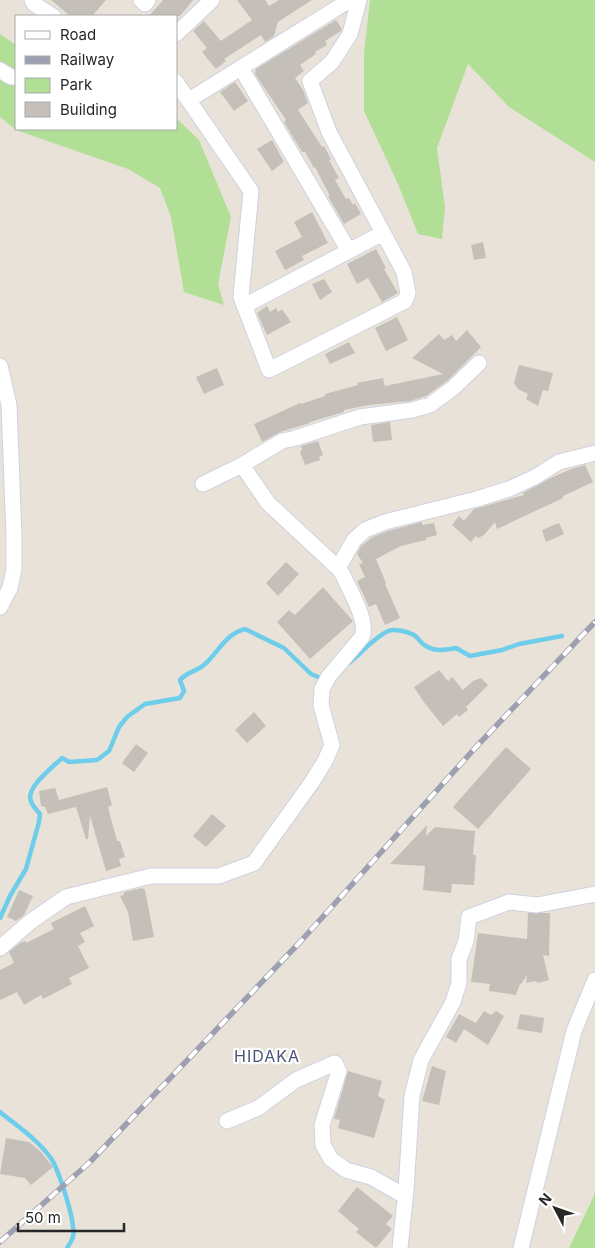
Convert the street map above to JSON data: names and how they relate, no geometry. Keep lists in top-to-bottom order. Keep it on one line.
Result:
{"districts":["HIDAKA"],"legend":["Road","Railway","Park","Building"],"scale_bar":"50 m","north":"top left"}
